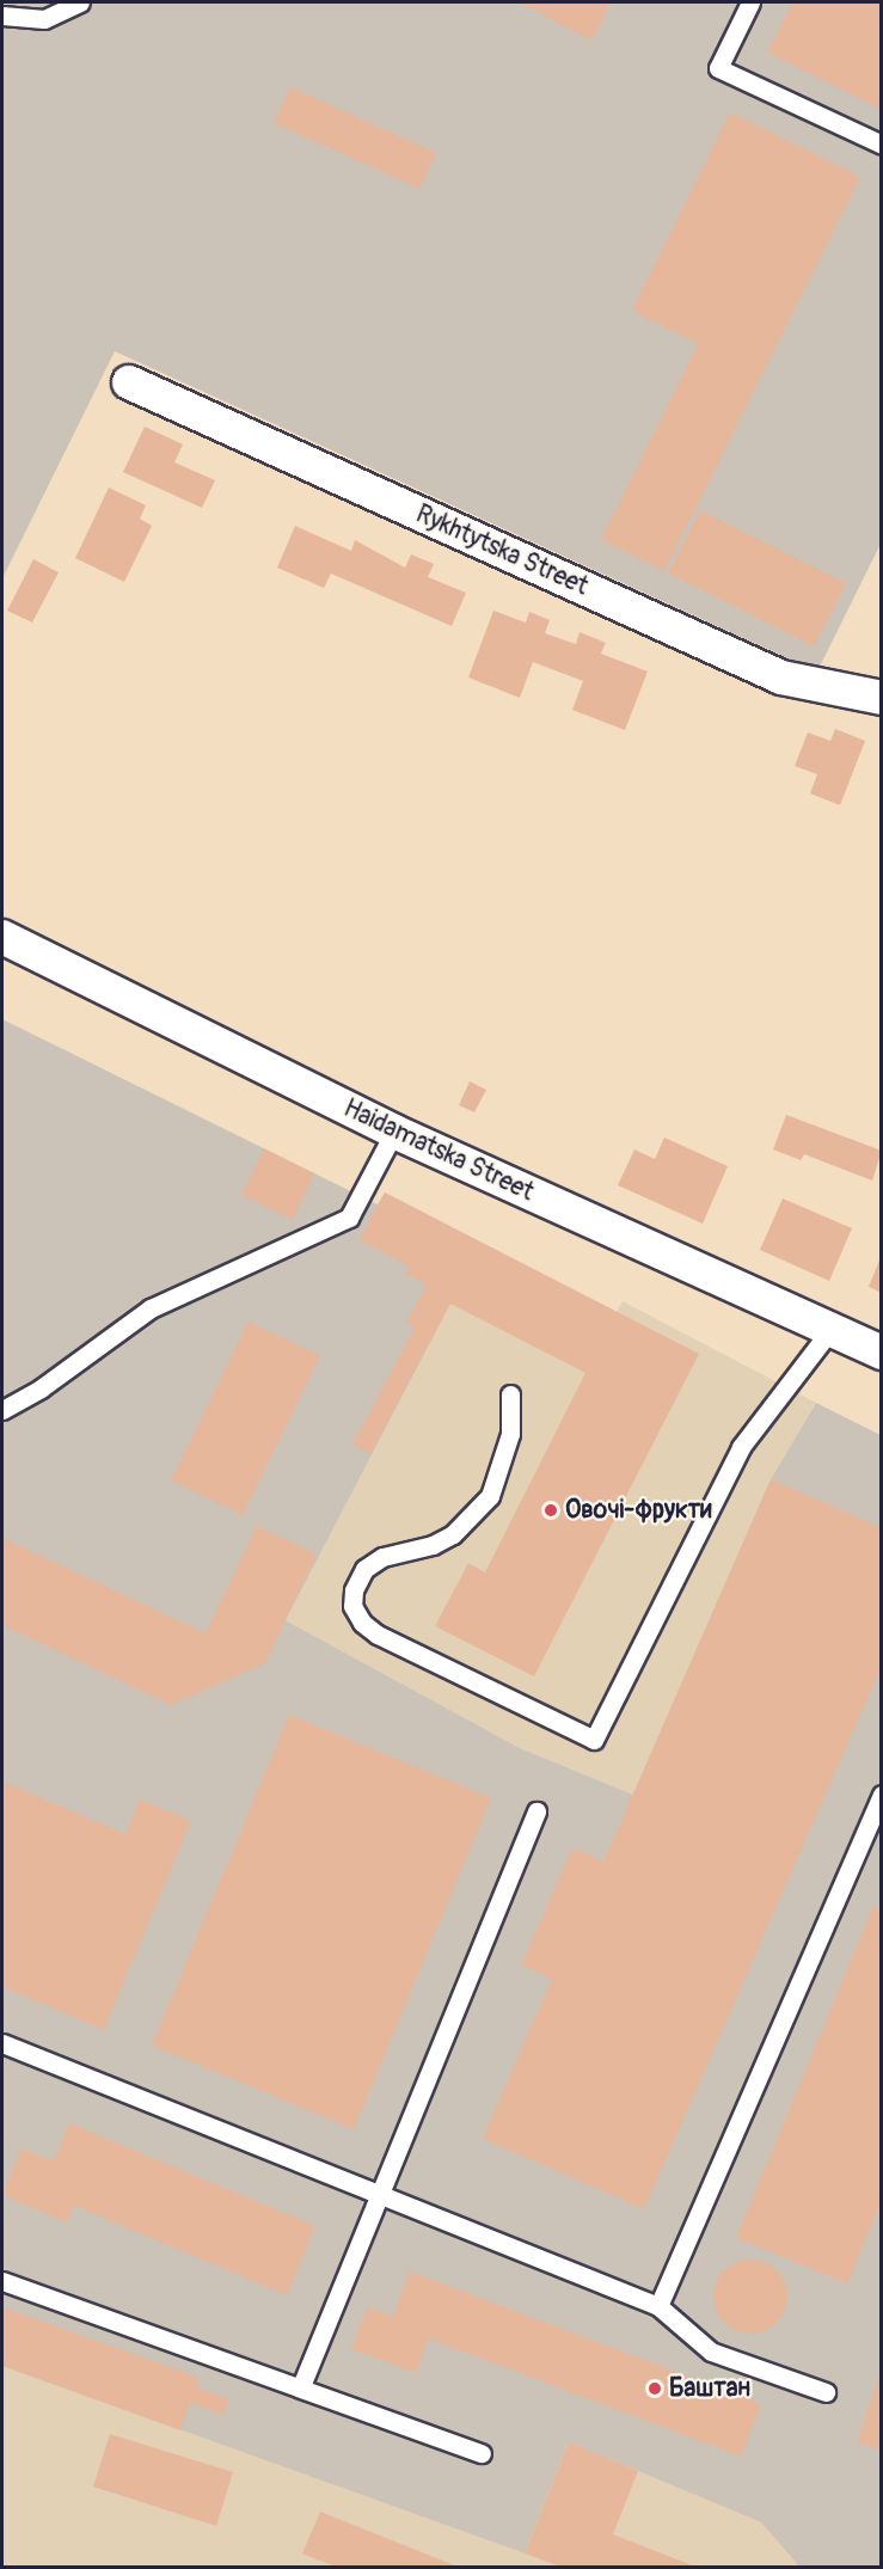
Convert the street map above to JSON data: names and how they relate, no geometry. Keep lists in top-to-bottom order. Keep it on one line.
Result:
{"streets":{"street":["Rykhtytska Street","Haidamatska Street"]},"places":["Овочі-фрукти","Баштан"]}
